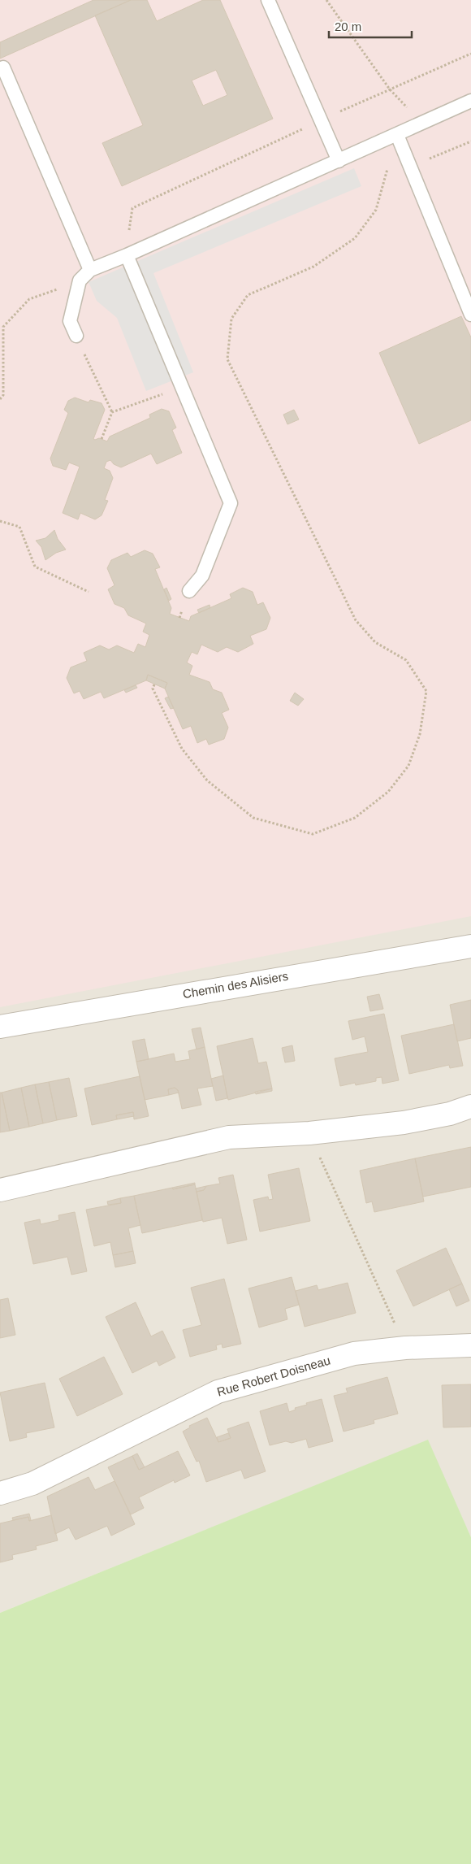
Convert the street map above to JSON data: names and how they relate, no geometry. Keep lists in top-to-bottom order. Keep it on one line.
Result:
{"streets":{"street":["Chemin des Alisiers","Rue Robert Doisneau"]},"scale_bar":"20 m"}
